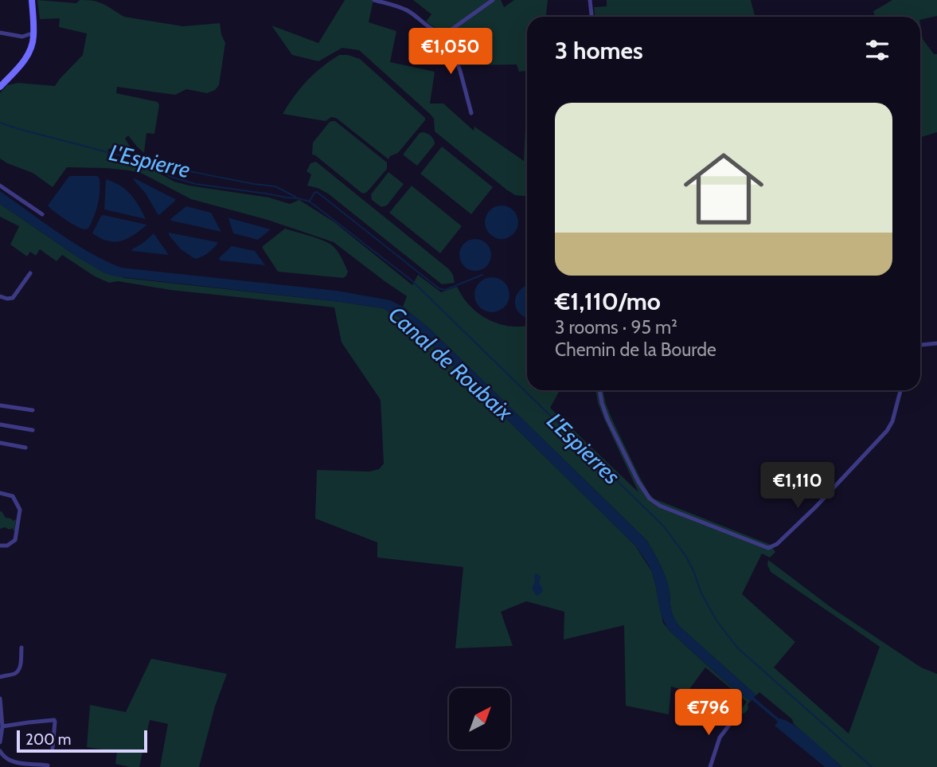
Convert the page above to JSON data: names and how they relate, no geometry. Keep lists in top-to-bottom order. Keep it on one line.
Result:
{"water":["L'Espierre","Canal de Roubaix","L'Espierres"],"scale_bar":"200 m","north":"top right","page":{"heading":"3 homes","price":["€1,050","€1,110","€796"],"list":[{"name":"€1,110/mo","note":"3 rooms · 95 m² · Chemin de la Bourde"}],"scale":"200 m"}}
